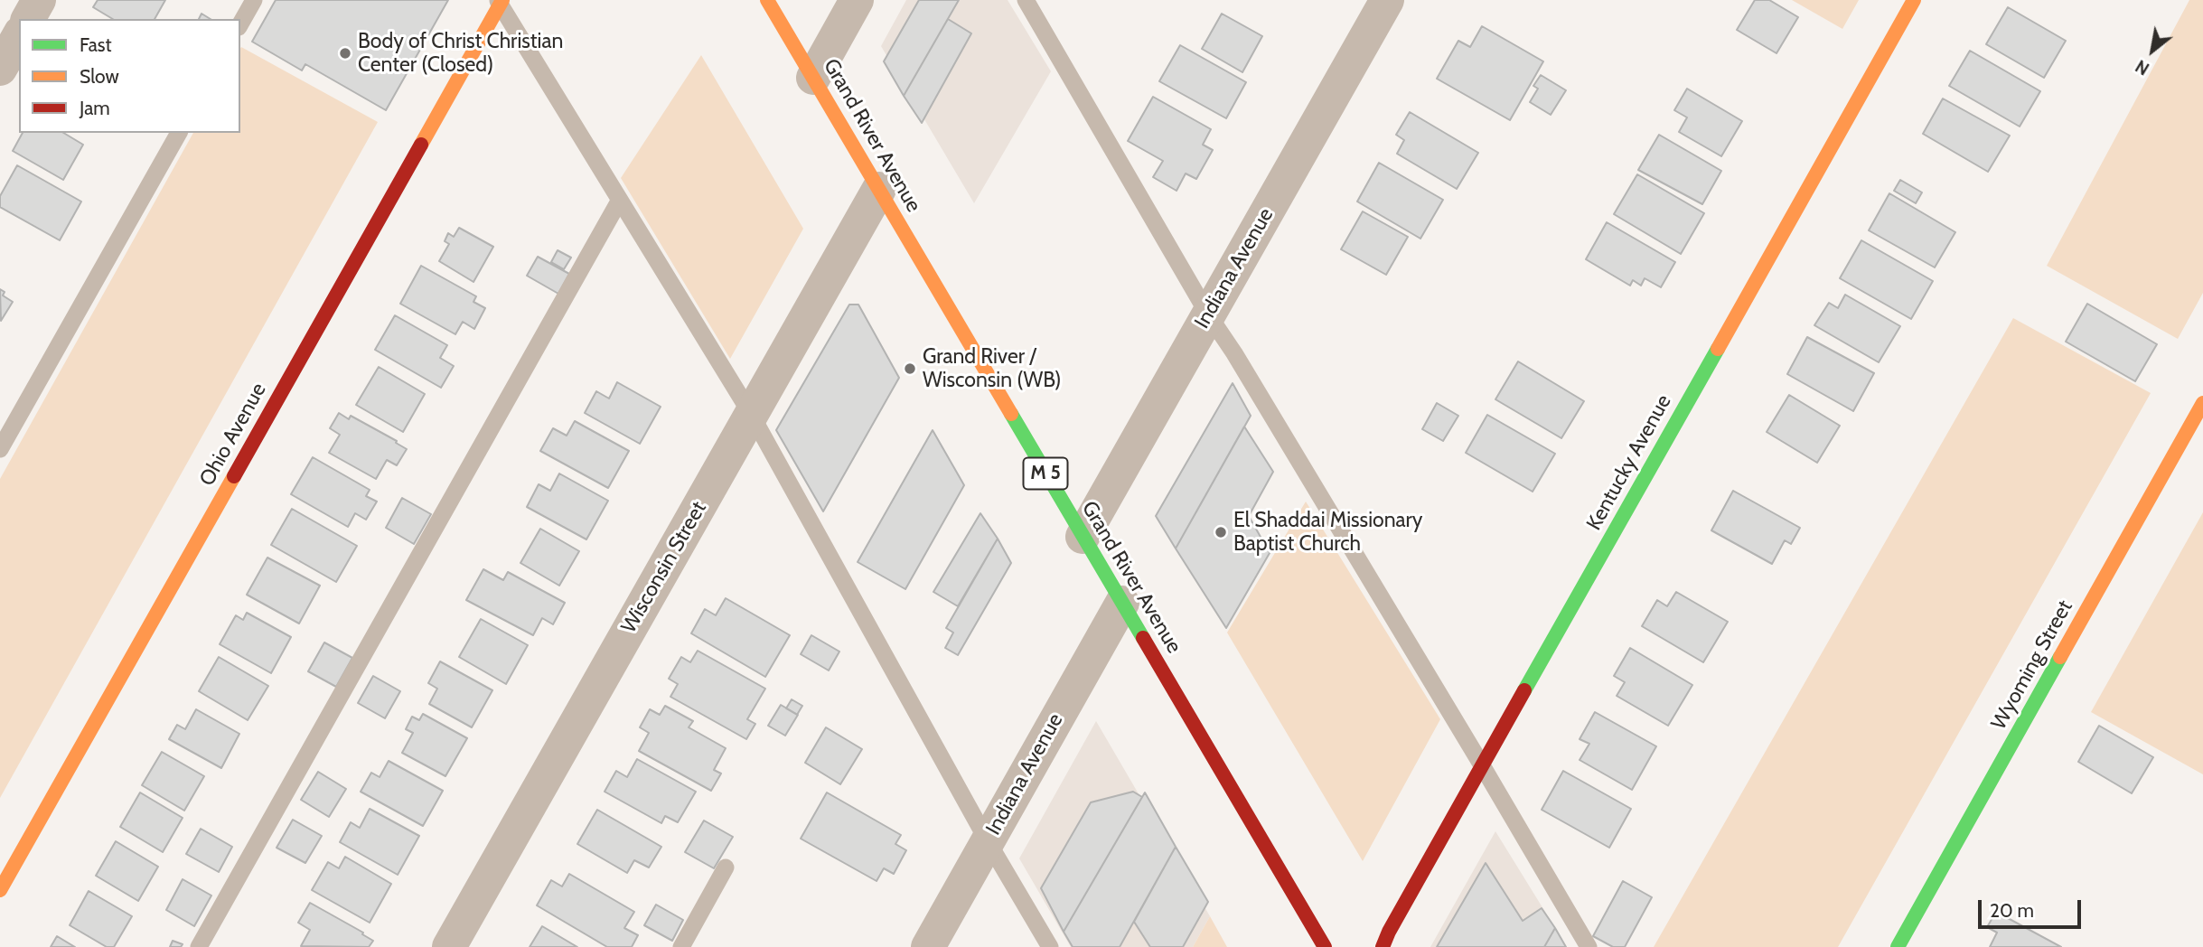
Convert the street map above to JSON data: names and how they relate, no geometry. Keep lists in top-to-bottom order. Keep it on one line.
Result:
{"streets":{"street":["Grand River Avenue","Indiana Avenue","Ohio Avenue","Kentucky Avenue","M 5","Wisconsin Street","Wyoming Street"]},"crossings":[["Grand River Avenue","Indiana Avenue"],["Grand River Avenue","Wisconsin Street"]],"places":["Body of Christ Christian Center (Closed)","Grand River / Wisconsin (WB)","El Shaddai Missionary Baptist Church"],"legend":["Fast","Slow","Jam"],"scale_bar":"20 m","north":"bottom left"}
